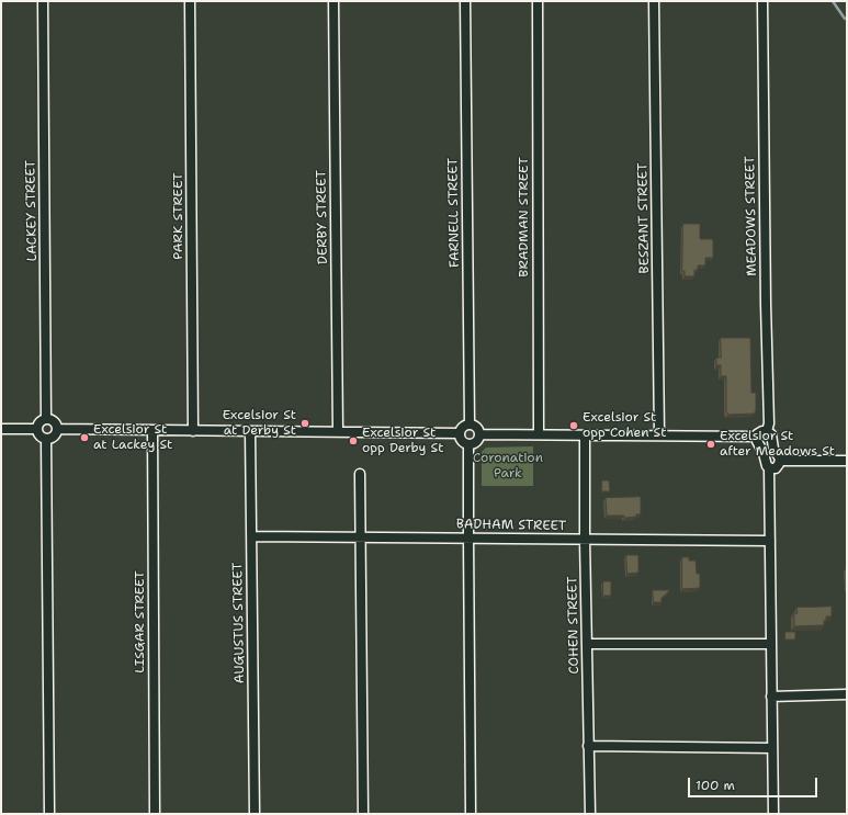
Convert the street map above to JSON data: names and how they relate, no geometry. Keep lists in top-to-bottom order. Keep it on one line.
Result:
{"streets":{"street":["LACKEY STREET","FARNELL STREET","PARK STREET","MEADOWS STREET","DERBY STREET","BRADMAN STREET","BESZANT STREET","BADHAM STREET","LISGAR STREET","AUGUSTUS STREET","COHEN STREET"]},"crossings":[["BADHAM STREET","AUGUSTUS STREET"],["BADHAM STREET","COHEN STREET"]],"parks":["Coronation Park"],"places":["Excelsior St at Derby St","Excelsior St opp Cohen St","Excelsior St at Lackey St","Excelsior St opp Derby St","Excelsior St after Meadows St"],"scale_bar":"100 m"}
